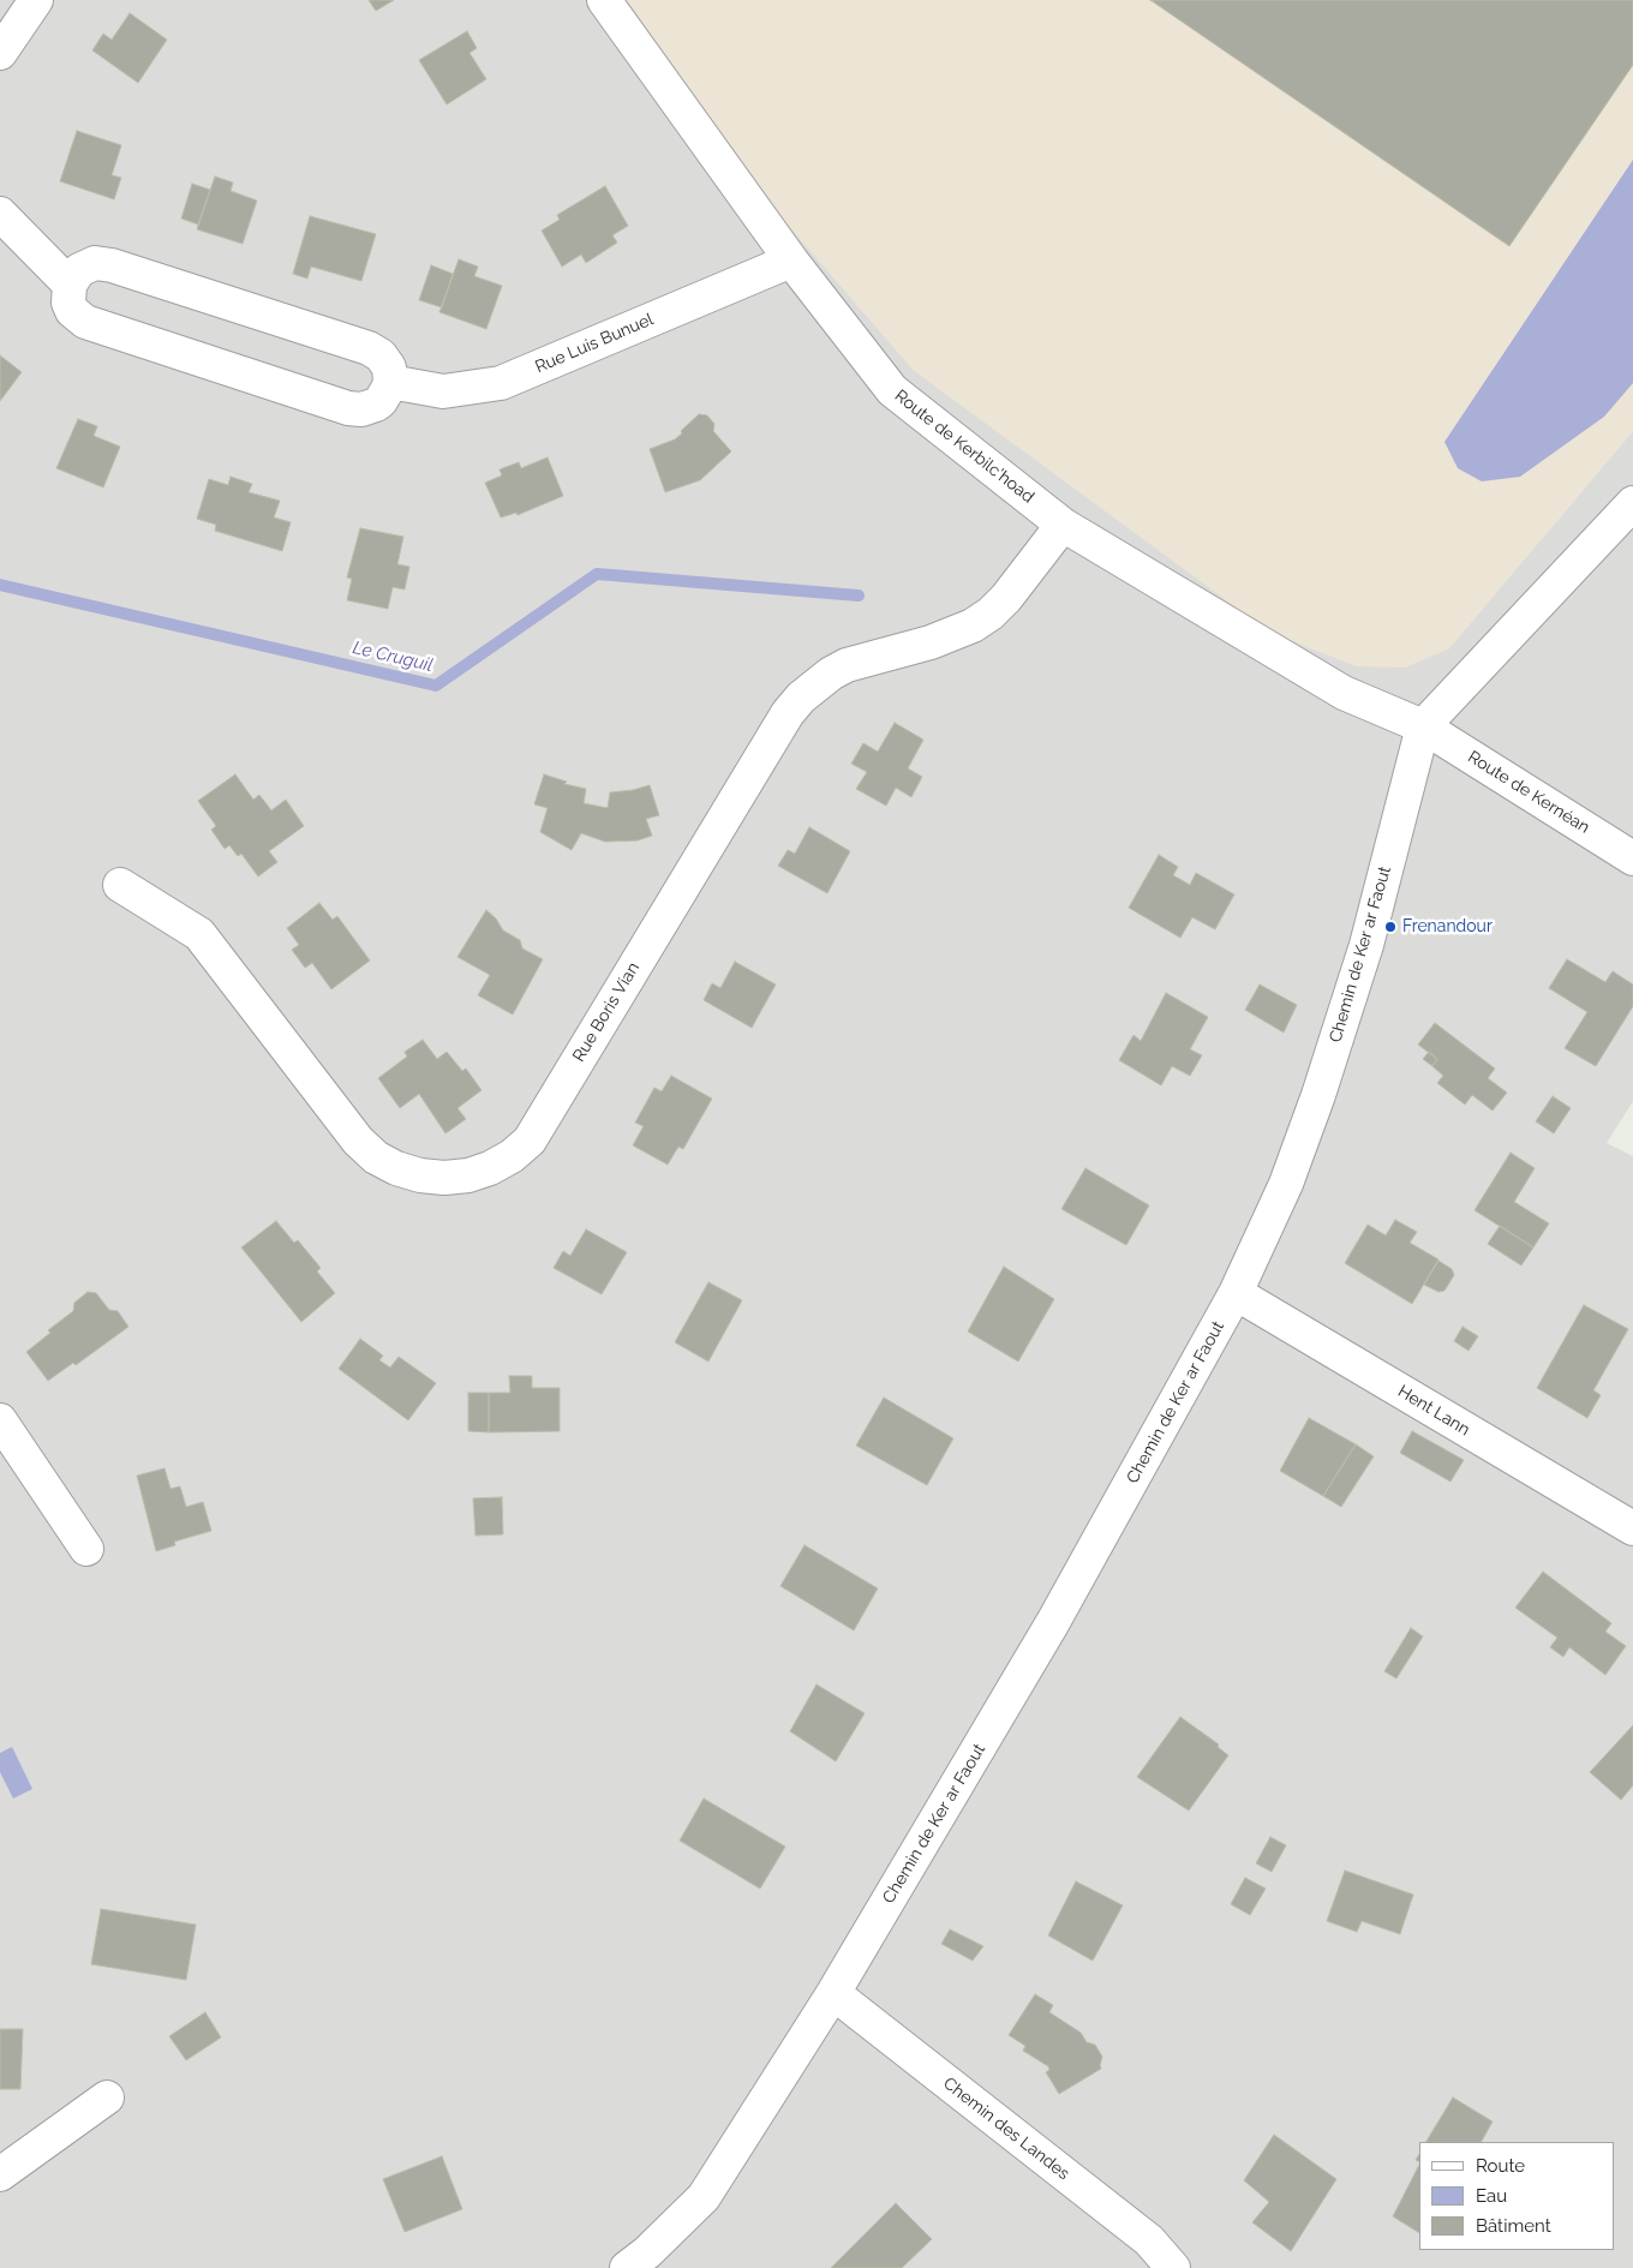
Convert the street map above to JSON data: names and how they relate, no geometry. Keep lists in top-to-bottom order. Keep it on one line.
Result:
{"streets":{"street":["Rue Luis Bunuel","Route de Kerbilc'hoad","Route de Kernéan","Chemin de Ker ar Faout","Rue Boris Vian","Hent Lann","Chemin des Landes"]},"crossings":[["Rue Luis Bunuel","Route de Kerbilc'hoad"],["Route de Kerbilc'hoad","Route de Kernéan"],["Route de Kerbilc'hoad","Chemin de Ker ar Faout"],["Route de Kerbilc'hoad","Rue Boris Vian"],["Route de Kernéan","Chemin de Ker ar Faout"],["Chemin de Ker ar Faout","Hent Lann"],["Chemin de Ker ar Faout","Chemin des Landes"]],"water":["Le Cruguil"],"places":["Frenandour"],"legend":["Route","Eau","Bâtiment"]}
